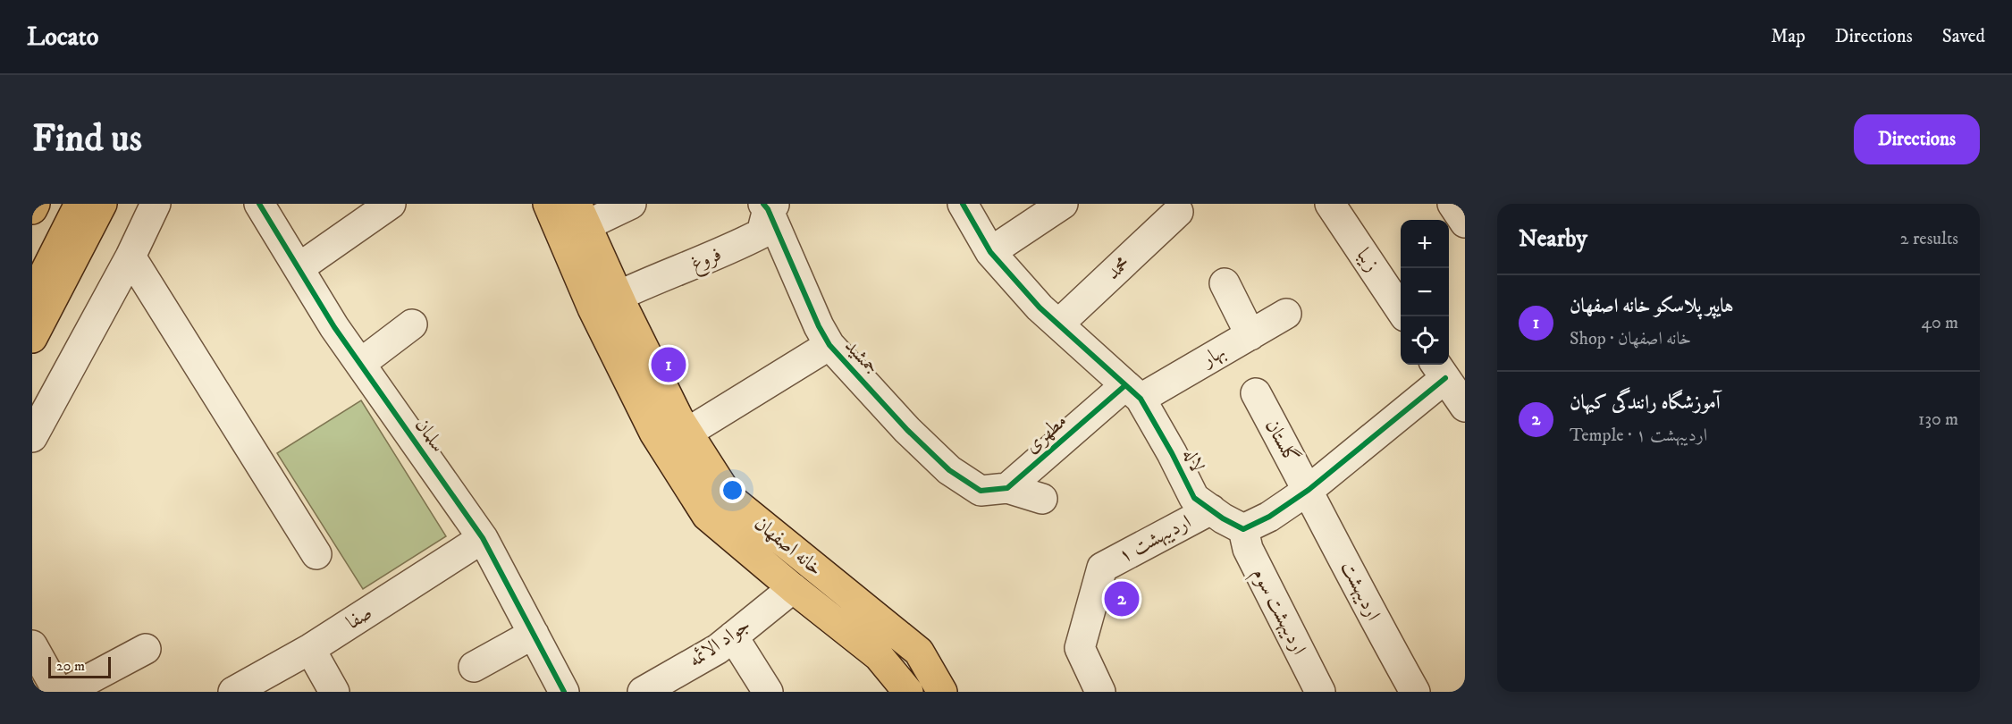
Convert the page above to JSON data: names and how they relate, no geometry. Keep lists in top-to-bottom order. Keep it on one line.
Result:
{"streets":{"main road":["خانه اصفهان"],"street":["فروغ","زیبا","محمد","بهار","جمشید","مطهری","سلمان","گلستان","لاله","اردیبهشت ۱","اردیبهشت","اردیبهشت سوم","صفا","جواد الائمه"]},"crossings":[["فروغ","جمشید"],["فروغ","خانه اصفهان"],["محمد","لاله"],["بهار","مطهری"],["بهار","لاله"],["جمشید","مطهری"],["مطهری","لاله"],["سلمان","صفا"],["گلستان","اردیبهشت"],["لاله","اردیبهشت ۱"],["لاله","اردیبهشت سوم"],["خانه اصفهان","جواد الائمه"]],"scale_bar":"20 m","page":{"header":"Locato","nav":["Map","Directions","Saved"],"buttons":"Directions","title":"Find us","heading":["Nearby","2 results"],"map_buttons":["+","−"],"list":[{"mark":"1","name":"هایپر پلاسکو خانه اصفهان","note":"Shop · خانه اصفهان","value":"40 m"},{"mark":"2","name":"آموزشگاه رانندگی کیهان","note":"Temple · اردیبهشت ۱","value":"130 m"}],"pins":["1","2"],"scale":"20 m"}}
